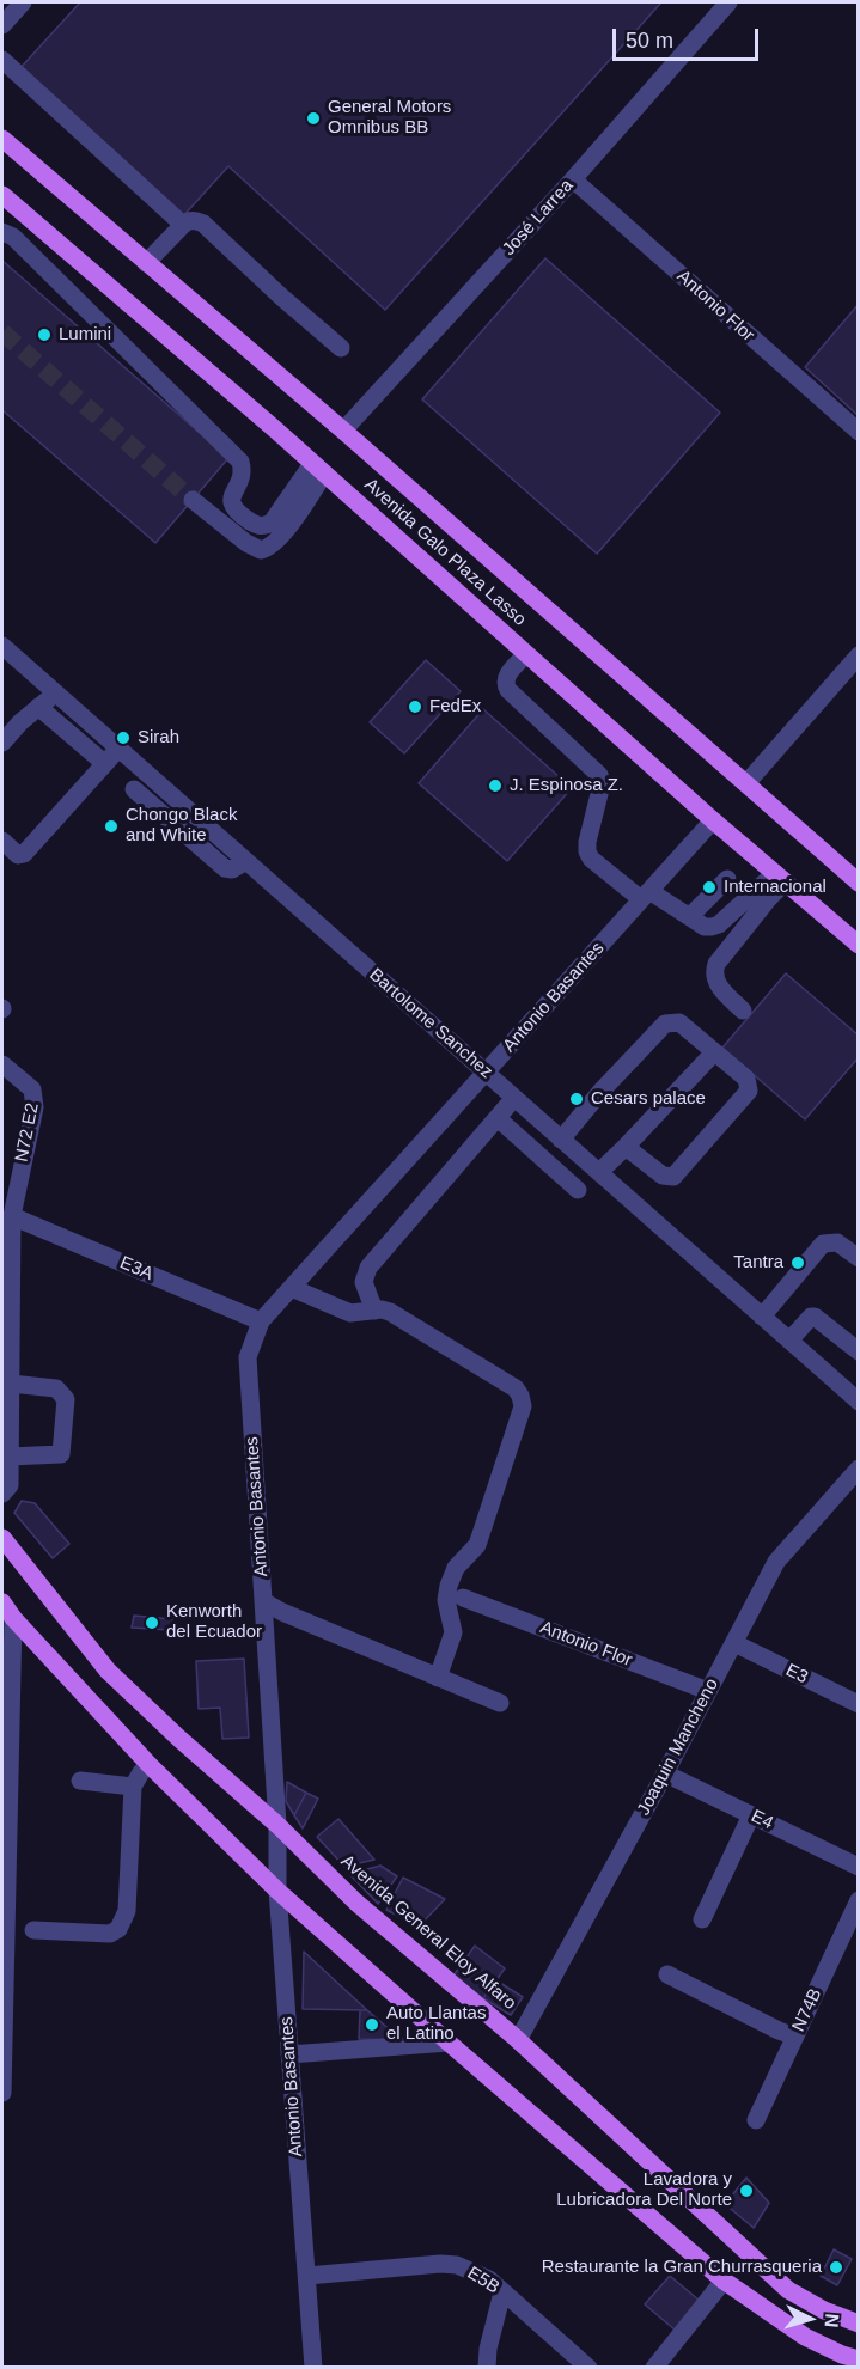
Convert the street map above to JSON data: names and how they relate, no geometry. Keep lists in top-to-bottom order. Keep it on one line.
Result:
{"streets":{"main road":["Avenida Galo Plaza Lasso","Avenida General Eloy Alfaro"],"street":["José Larrea","Antonio Flor","Antonio Basantes","Bartolome Sanchez","N72 E2","E3A","E3","Joaquin Mancheno","E4","N74B","E5B"]},"crossings":[["José Larrea","Antonio Flor"],["José Larrea","Avenida Galo Plaza Lasso"],["Antonio Flor","Joaquin Mancheno"],["Avenida Galo Plaza Lasso","Antonio Basantes"],["Antonio Basantes","Bartolome Sanchez"],["Antonio Basantes","E3A"],["Antonio Basantes","Avenida General Eloy Alfaro"],["Antonio Basantes","E5B"],["N72 E2","E3A"],["E3","Joaquin Mancheno"],["Joaquin Mancheno","E4"],["Joaquin Mancheno","Avenida General Eloy Alfaro"]],"places":["General Motors Omnibus BB","Lumini","FedEx","Sirah","J. Espinosa Z.","Chongo Black and White","Internacional","Cesars palace","Tantra","Kenworth del Ecuador","Auto Llantas el Latino","Lavadora y Lubricadora Del Norte","Restaurante la Gran Churrasqueria"],"scale_bar":"50 m","north":"right"}
